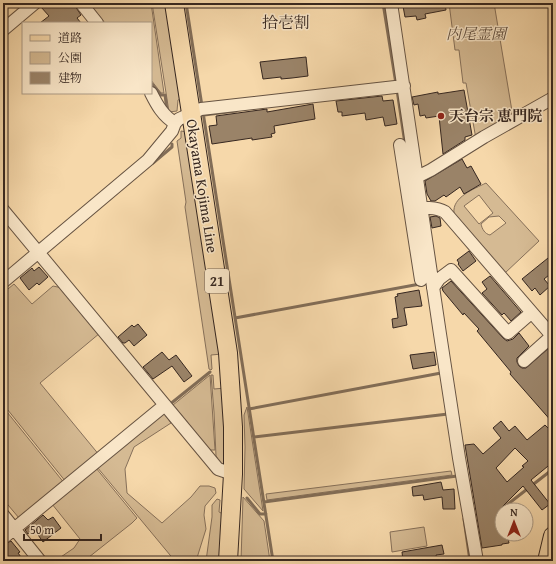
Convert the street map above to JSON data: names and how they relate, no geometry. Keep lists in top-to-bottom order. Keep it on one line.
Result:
{"streets":{"main road":["Okayama Kojima Line","21"]},"districts":["拾壱割"],"parks":["内尾霊園"],"places":["天台宗 恵門院"],"legend":["道路","公園","建物"],"scale_bar":"50 m","north":"top"}
